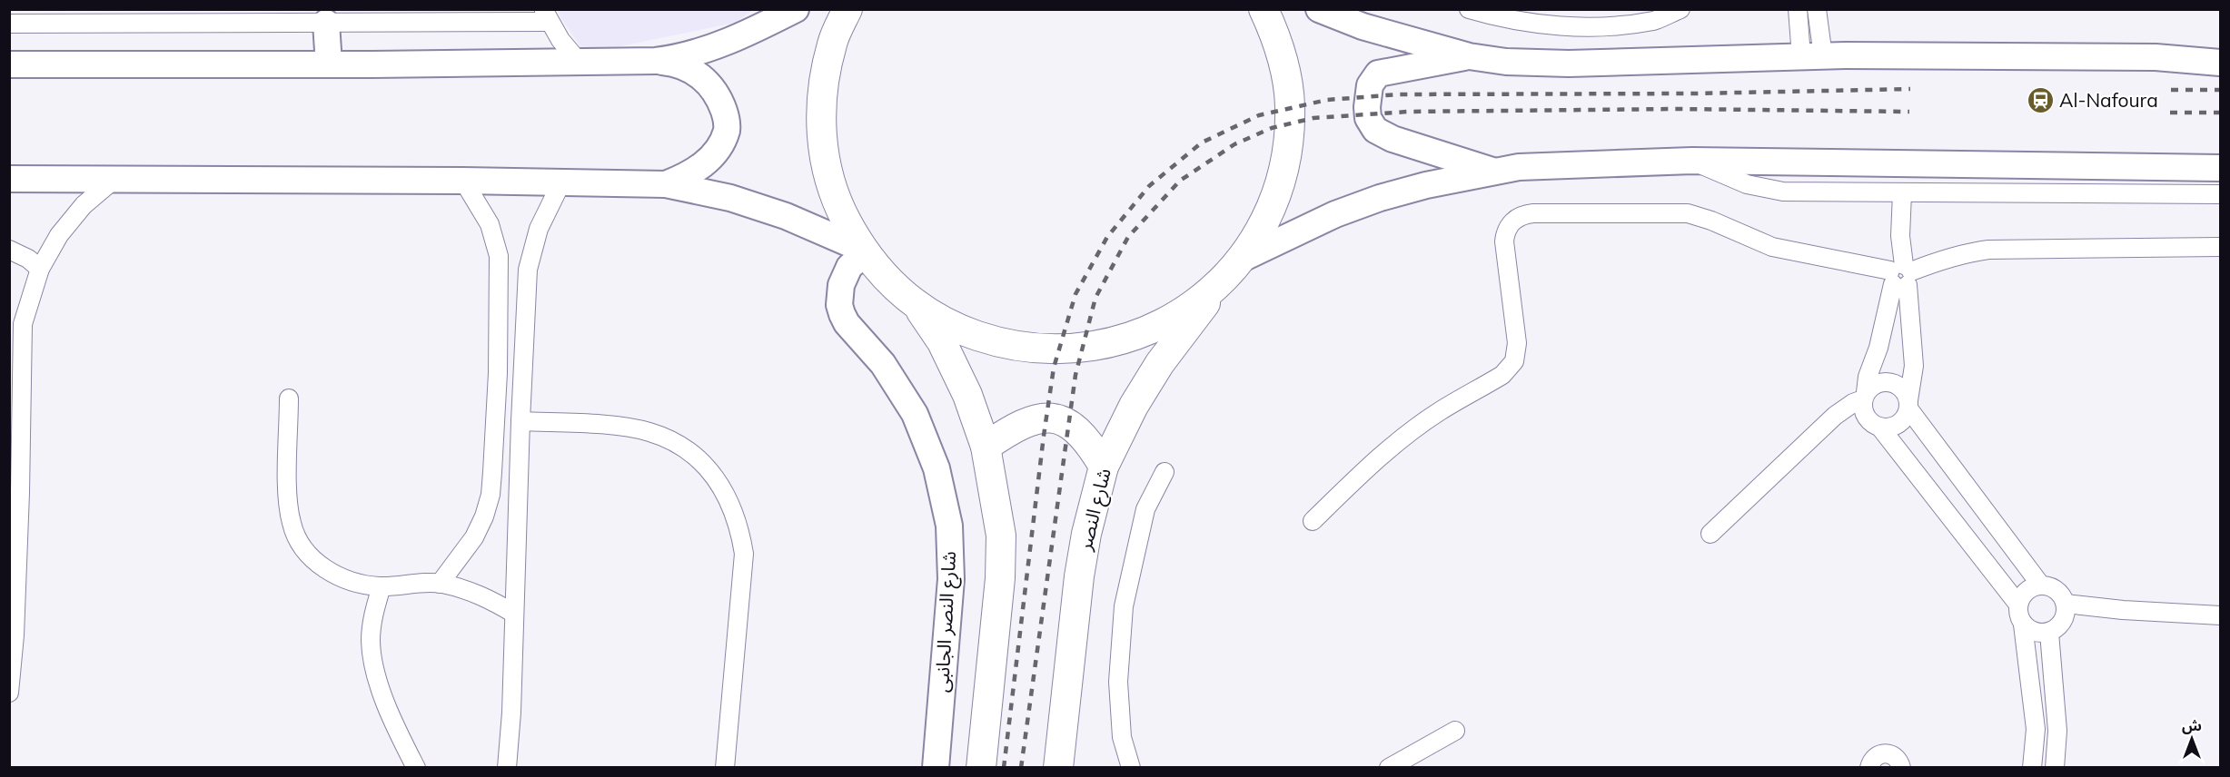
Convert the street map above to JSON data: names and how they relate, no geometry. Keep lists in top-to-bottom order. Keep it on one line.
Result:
{"streets":{"main road":["شارع النصر"],"street":["شارع النصر الجانبى"]},"places":{"station":["Al-Nafoura"]},"north":"top"}
